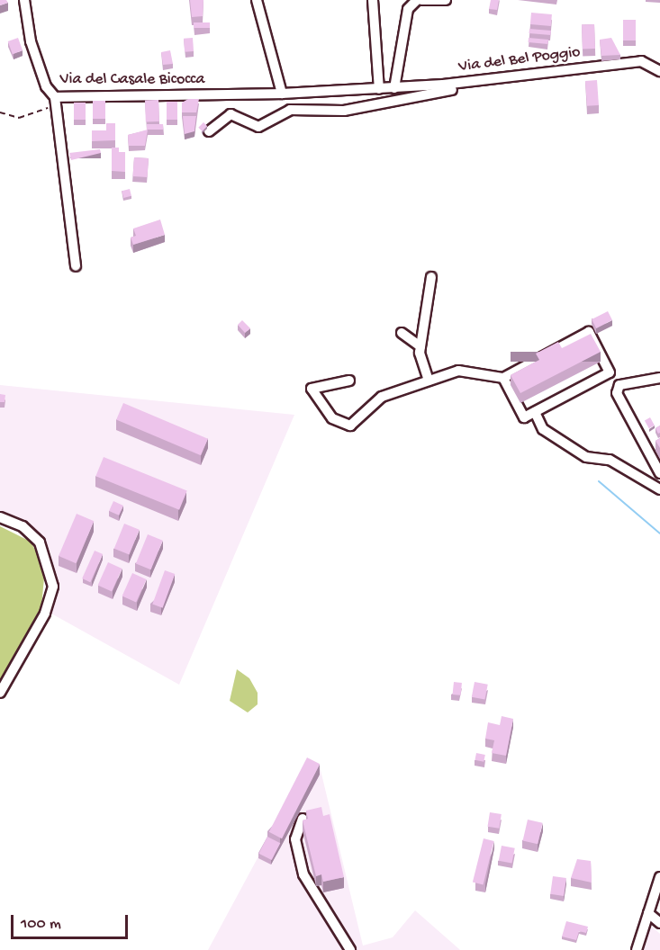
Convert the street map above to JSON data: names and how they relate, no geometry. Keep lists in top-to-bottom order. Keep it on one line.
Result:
{"streets":{"street":["Via del Bel Poggio","Via del Casale Bicocca"]},"crossings":[["Via del Bel Poggio","Via del Casale Bicocca"]],"scale_bar":"100 m"}
